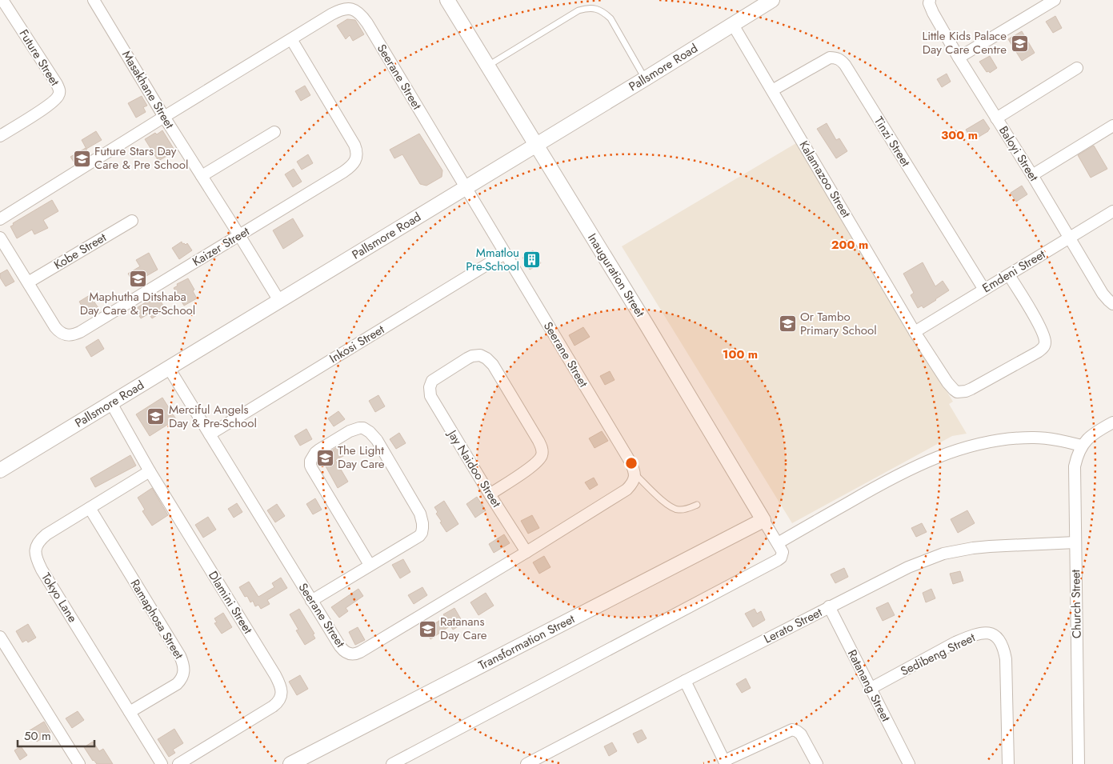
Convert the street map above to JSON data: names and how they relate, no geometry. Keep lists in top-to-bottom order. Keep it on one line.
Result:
{"streets":{"street":["Future Street","Pallsmore Road","Seerane Street","Masakhane Street","Tinzi Street","Baloyi Street","Kalamazoo Street","Kaizer Street","Kobe Street","Emdeni Street","Inauguration Street","Inkosi Street","Jay Naidoo Street","Tokyo Lane","Dlamini Street","Church Street","Ramaphosa Street","Lerato Street","Transformation Street","Sedibeng Street","Ratanang Street"]},"crossings":[["Pallsmore Road","Seerane Street"],["Pallsmore Road","Masakhane Street"],["Pallsmore Road","Kalamazoo Street"],["Pallsmore Road","Inauguration Street"],["Pallsmore Road","Dlamini Street"],["Seerane Street","Masakhane Street"],["Seerane Street","Kaizer Street"],["Seerane Street","Inkosi Street"],["Seerane Street","Jay Naidoo Street"],["Masakhane Street","Kaizer Street"],["Tinzi Street","Kalamazoo Street"],["Tinzi Street","Emdeni Street"],["Baloyi Street","Emdeni Street"],["Kalamazoo Street","Emdeni Street"],["Kaizer Street","Kobe Street"],["Inauguration Street","Transformation Street"],["Tokyo Lane","Dlamini Street"],["Tokyo Lane","Ramaphosa Street"],["Church Street","Lerato Street"],["Lerato Street","Ratanang Street"],["Sedibeng Street","Ratanang Street"]],"places":{"school or university":["Little Kids Palace Day Care Centre","Future Stars Day Care & Pre School","Maphutha Ditshaba Day Care & Pre-School","Or Tambo Primary School","Merciful Angels Day & Pre-School","The Light Day Care","Ratanans Day Care"],"building":["Mmatlou Pre-School"]},"scale_bar":"50 m","rings":["300 m","200 m","100 m"]}
